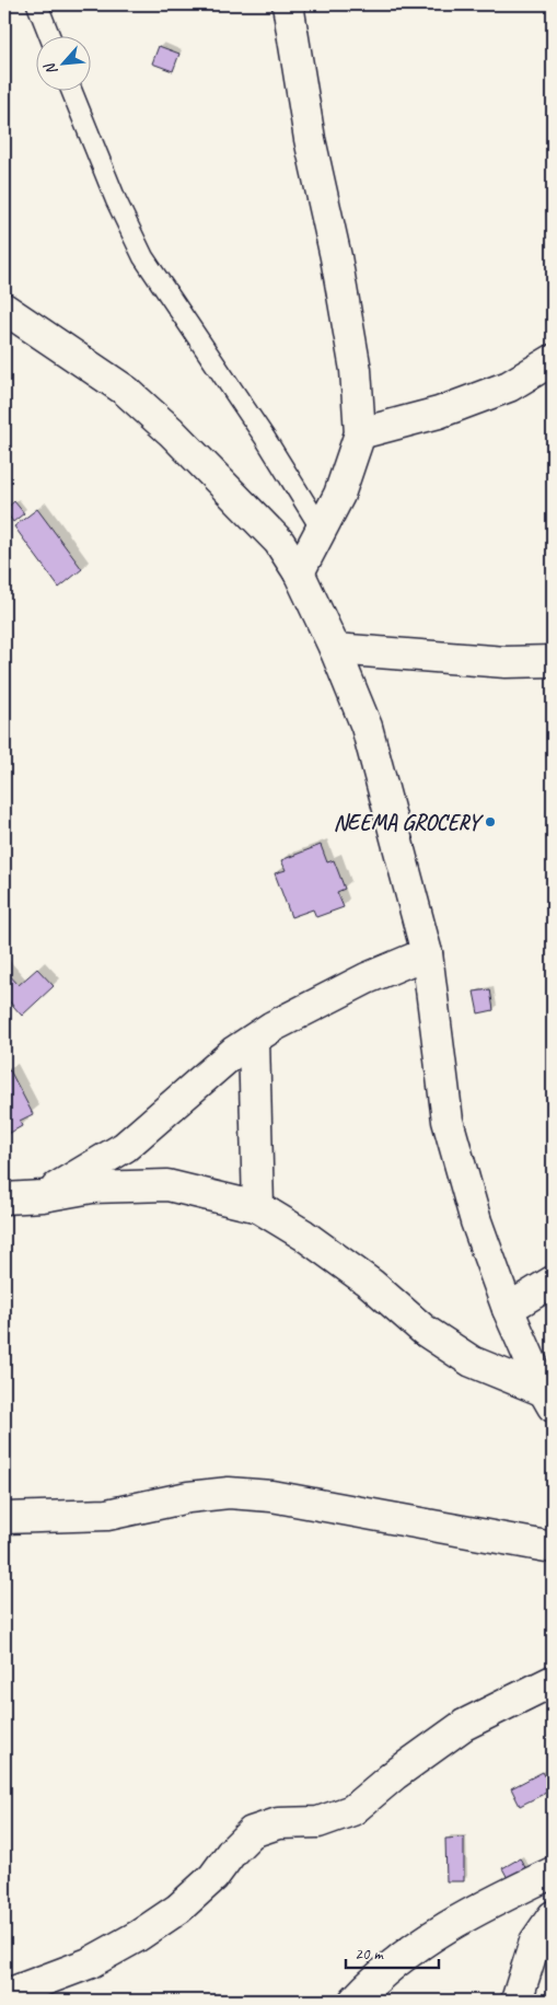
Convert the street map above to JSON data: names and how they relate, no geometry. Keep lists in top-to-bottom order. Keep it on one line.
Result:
{"places":["NEEMA GROCERY"],"scale_bar":"20 m","north":"bottom left"}
